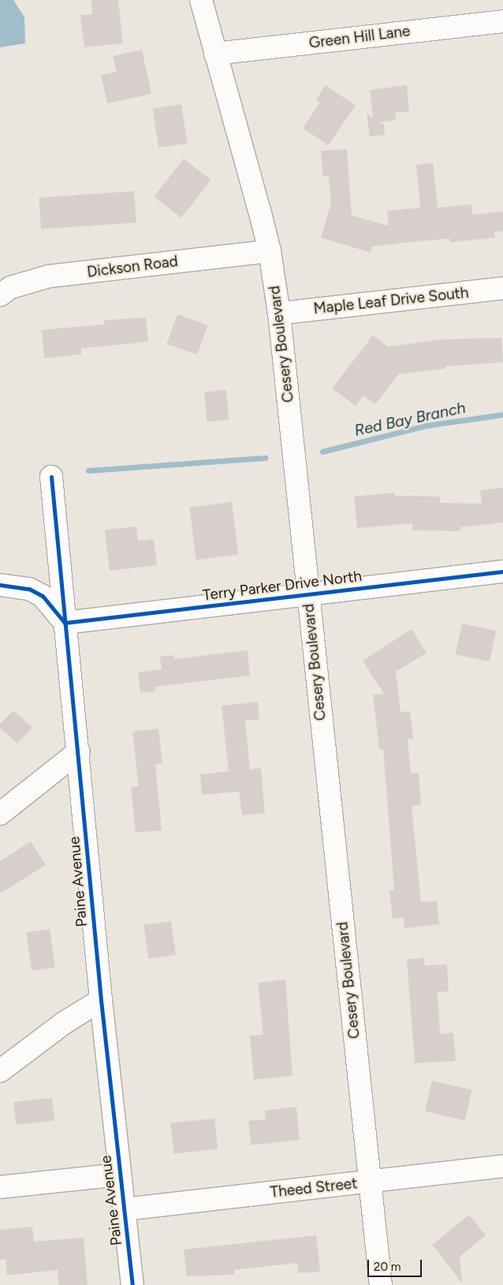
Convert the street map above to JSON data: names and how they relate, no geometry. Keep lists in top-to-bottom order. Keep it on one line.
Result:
{"streets":{"street":["Green Hill Lane","Dickson Road","Maple Leaf Drive South","Cesery Boulevard","Terry Parker Drive North","Paine Avenue","Theed Street"]},"crossings":[["Green Hill Lane","Cesery Boulevard"],["Dickson Road","Cesery Boulevard"],["Maple Leaf Drive South","Cesery Boulevard"],["Cesery Boulevard","Terry Parker Drive North"],["Cesery Boulevard","Theed Street"],["Terry Parker Drive North","Paine Avenue"],["Paine Avenue","Theed Street"]],"water":["Red Bay Branch"],"scale_bar":"20 m"}
